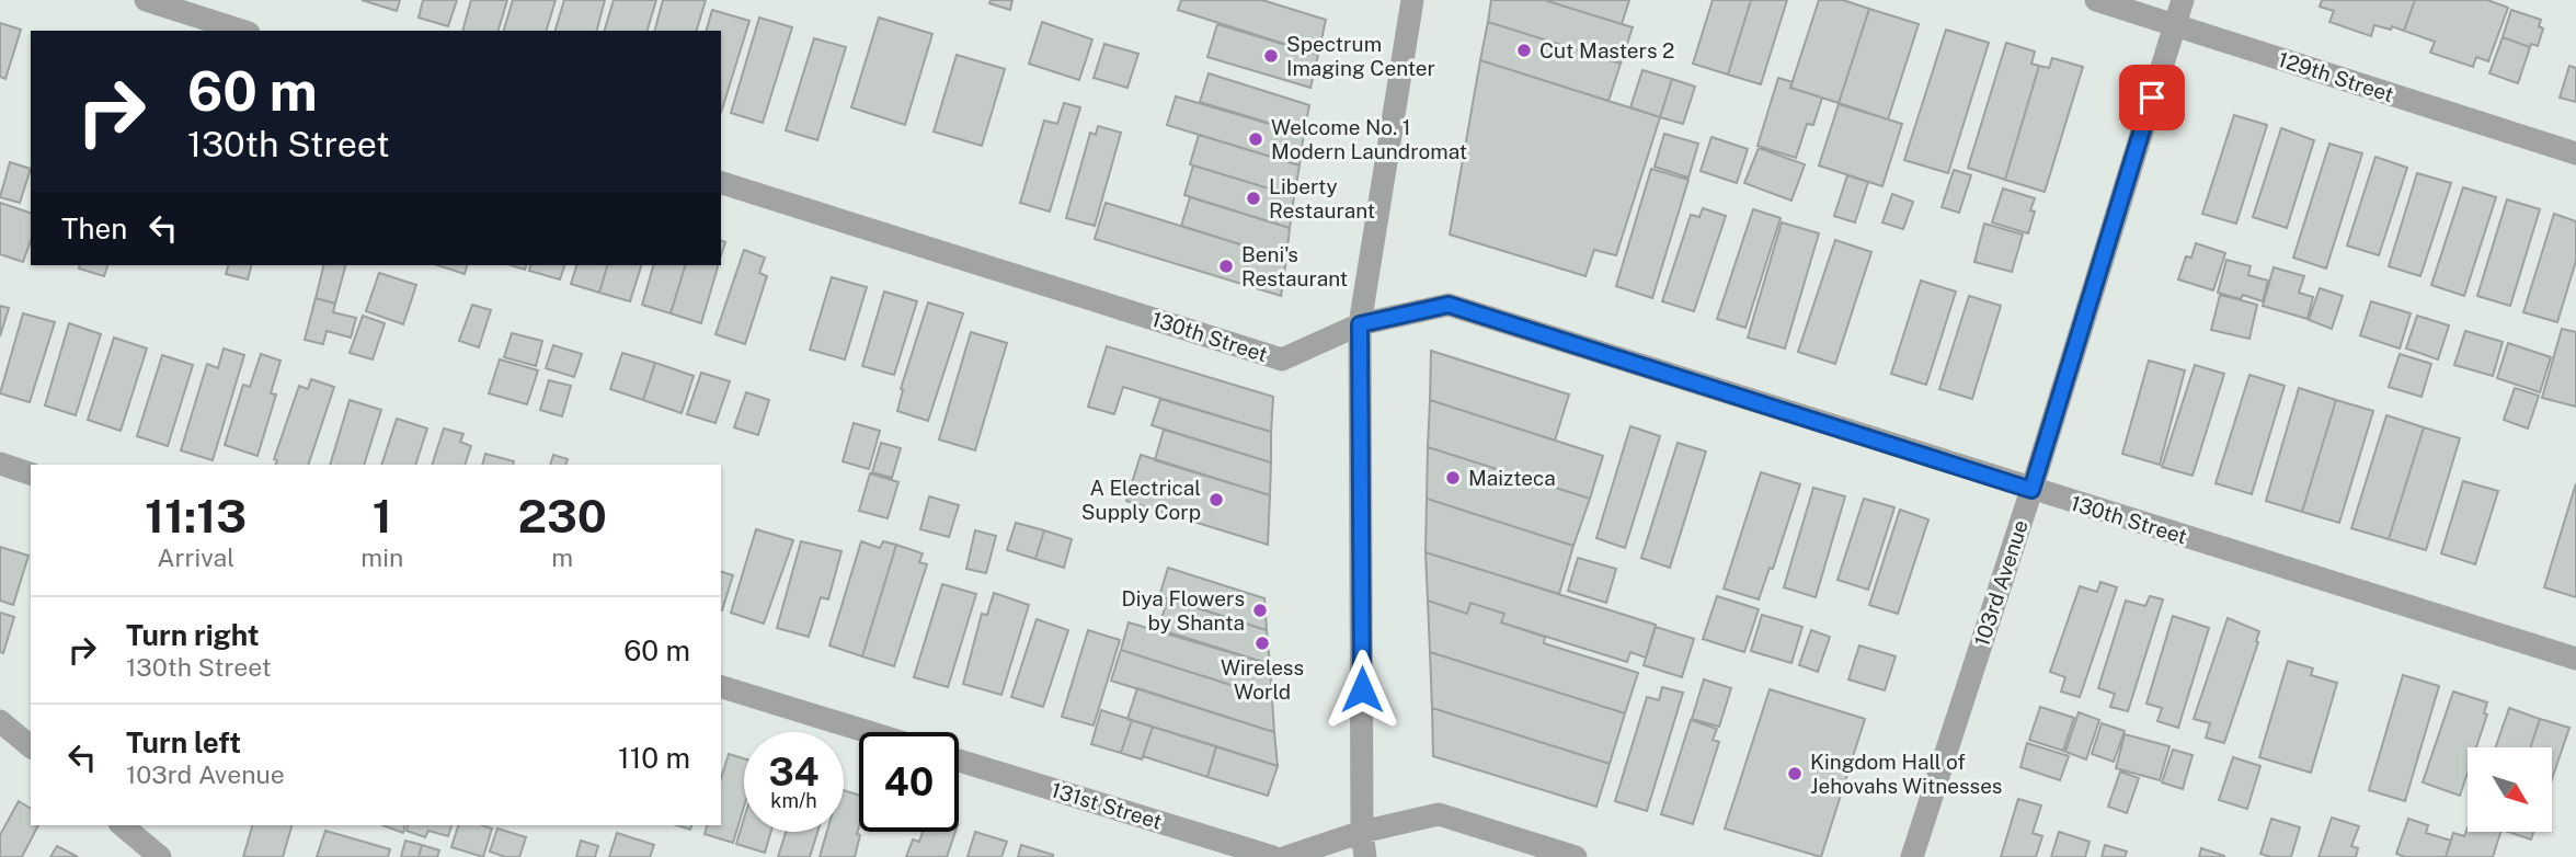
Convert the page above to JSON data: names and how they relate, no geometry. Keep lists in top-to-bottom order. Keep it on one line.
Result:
{"streets":{"street":["129th Street","130th Street","103rd Avenue","131st Street"]},"crossings":[["129th Street","103rd Avenue"],["130th Street","103rd Avenue"]],"places":["Cut Masters 2","Spectrum Imaging Center","Welcome No. 1 Modern Laundromat","Liberty Restaurant","Beni's Restaurant","Maizteca","A Electrical Supply Corp","Diya Flowers by Shanta","Wireless World","Kingdom Hall of Jehovahs Witnesses"],"north":"bottom right","page":{"turn":["60 m","130th Street"],"then":"Then","eta":["11:13","Arrival","1","min","230","m"],"list":[{"name":"Turn right","note":"130th Street","value":"60 m"},{"name":"Turn left","note":"103rd Avenue","value":"110 m"}],"speed":"34 km/h","limit":"40"}}
